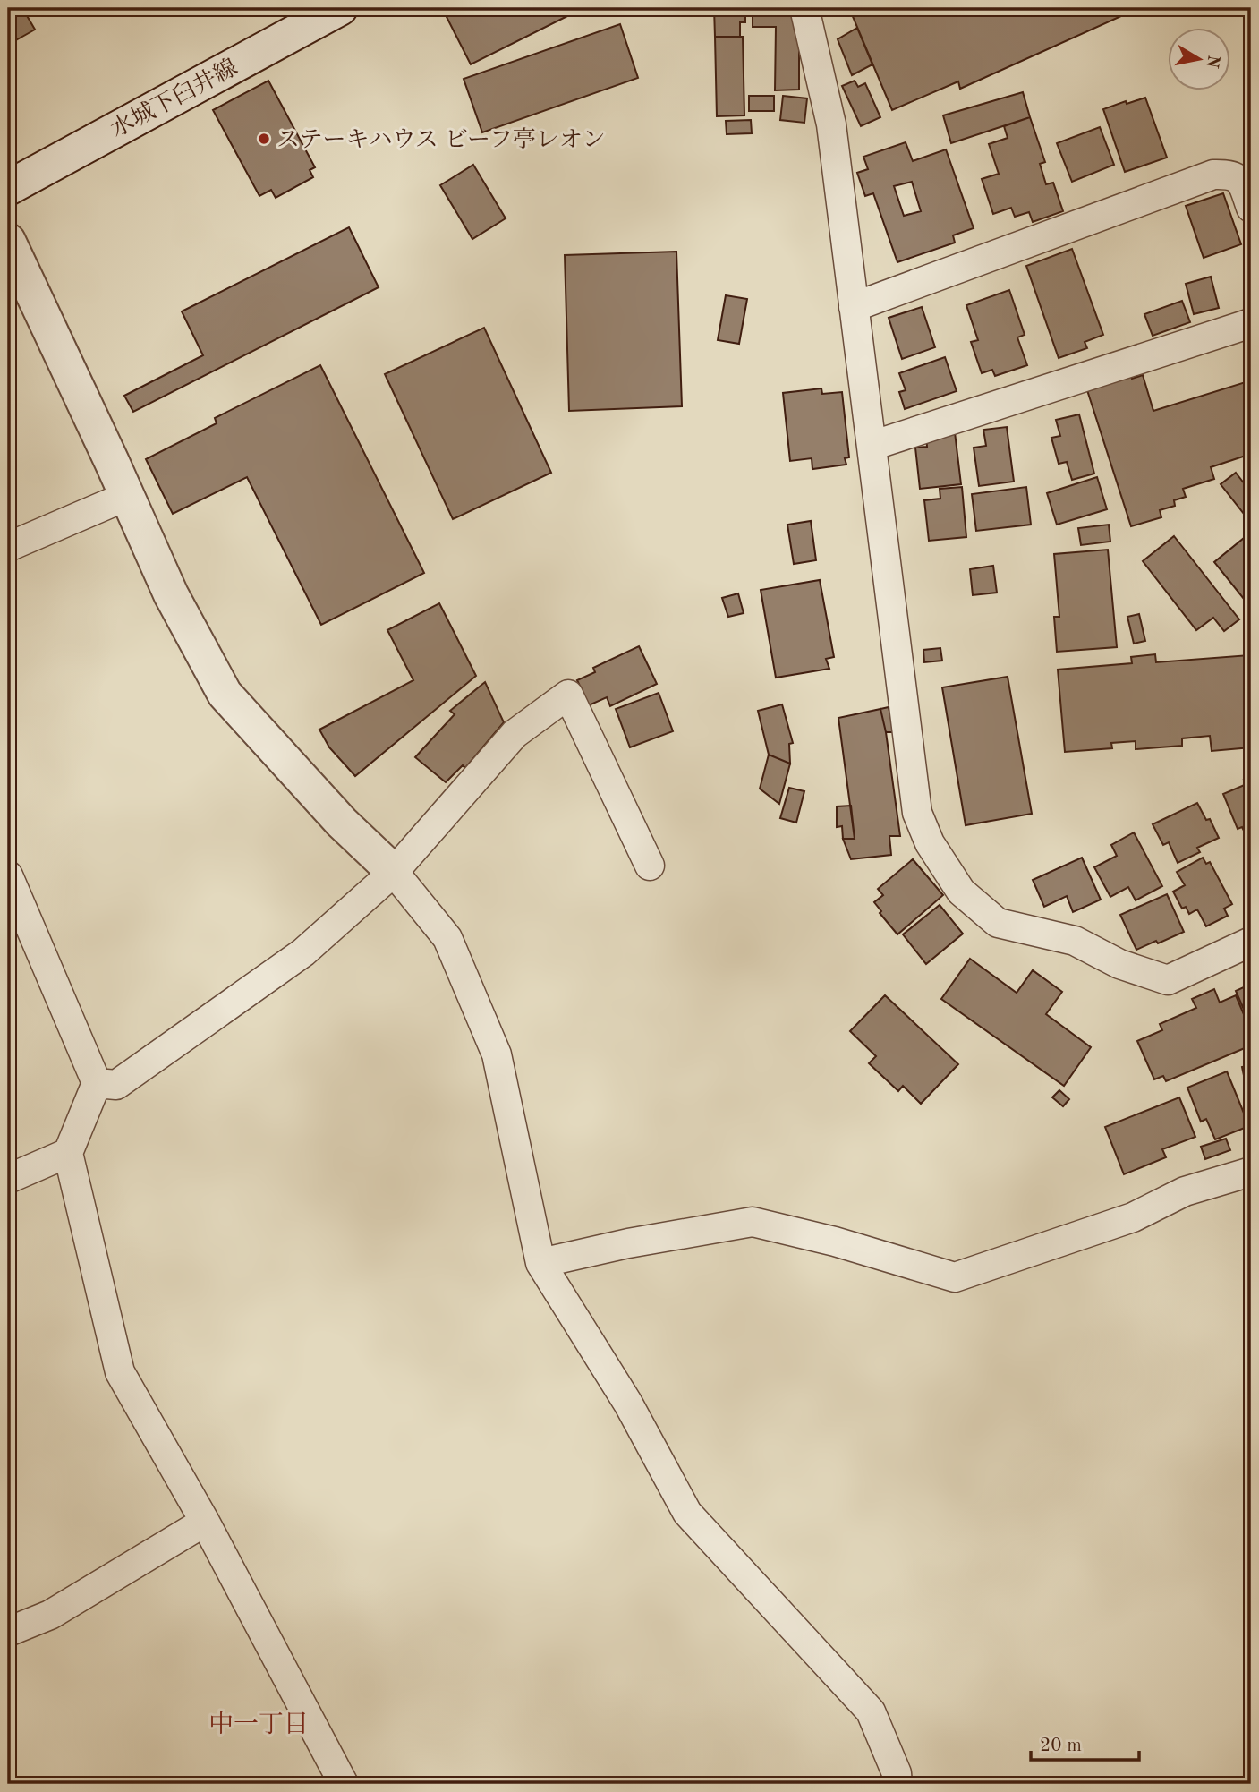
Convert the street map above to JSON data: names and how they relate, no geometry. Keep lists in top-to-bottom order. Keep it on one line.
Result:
{"streets":{"street":["水城下臼井線"]},"districts":["中一丁目"],"places":["ステーキハウス ビーフ亭レオン"],"scale_bar":"20 m","north":"right"}
